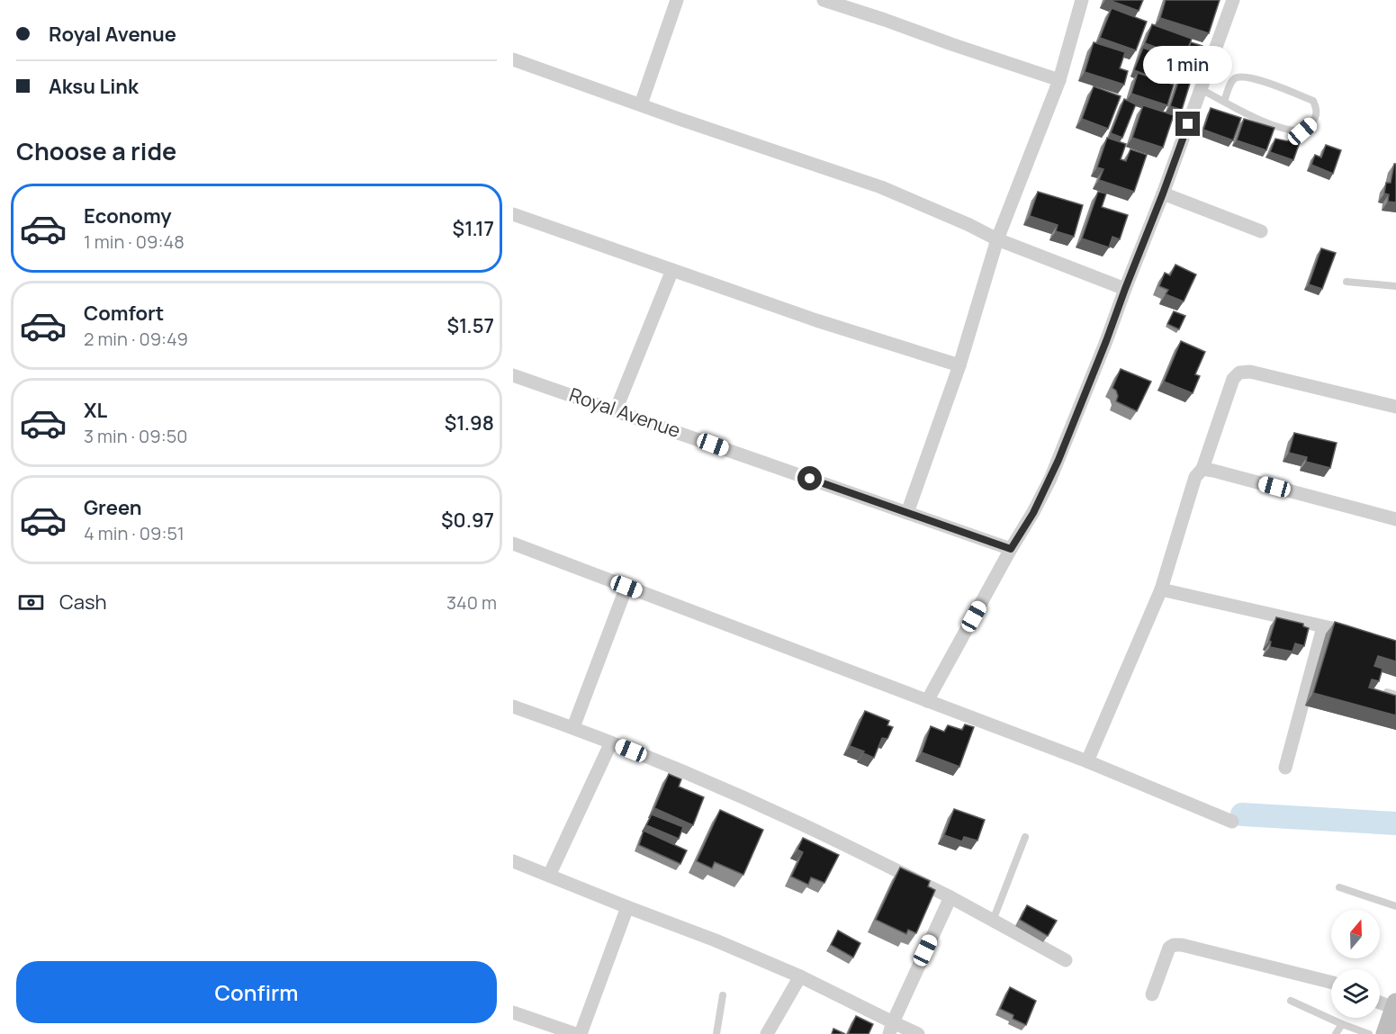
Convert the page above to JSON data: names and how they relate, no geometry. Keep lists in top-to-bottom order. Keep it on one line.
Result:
{"streets":{"street":["Royal Avenue"]},"north":"top","page":{"banner":["Royal Avenue","Aksu Link"],"bubble":"1 min","heading":"Choose a ride","list":[{"name":"Economy","note":"1 min · 09:48","value":"$1.17"},{"name":"Comfort","note":"2 min · 09:49","value":"$1.57"},{"name":"XL","note":"3 min · 09:50","value":"$1.98"},{"name":"Green","note":"4 min · 09:51","value":"$0.97"}],"pay":["Cash","340 m"],"buttons":"Confirm"}}
